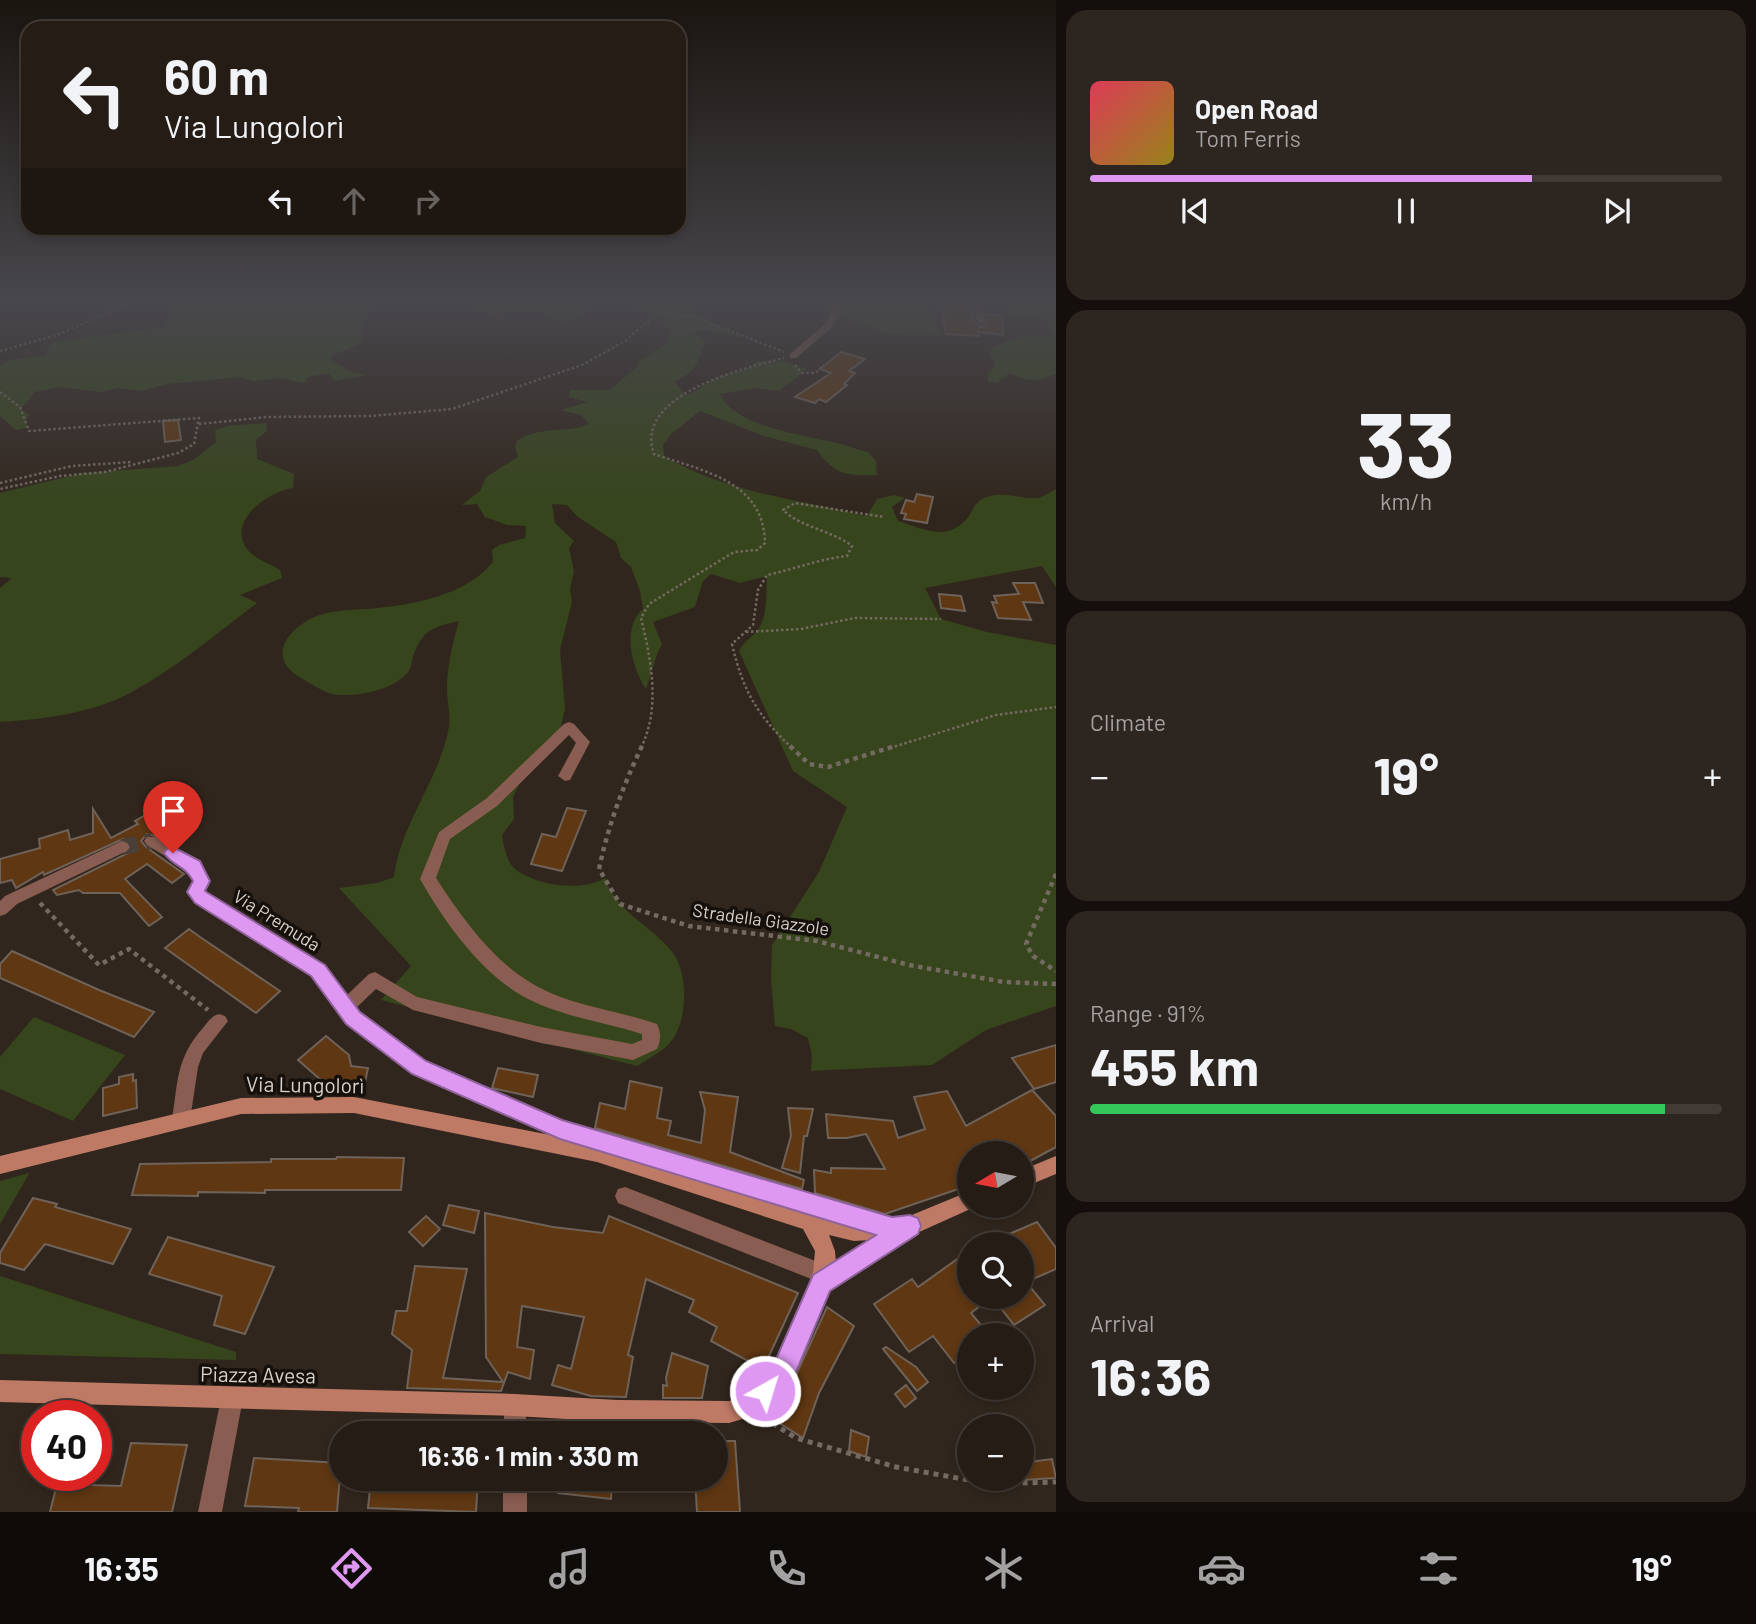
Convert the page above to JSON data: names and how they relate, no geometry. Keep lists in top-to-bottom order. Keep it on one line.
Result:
{"streets":{"street":["Via Premuda","Via Lungolorì","Piazza Avesa"],"path":["Stradella Giazzole"]},"crossings":[["Via Premuda","Via Lungolorì"]],"north":"left","page":{"turn":["60 m","Via Lungolorì"],"song":["Open Road","Tom Ferris"],"tile":[["33","km/h"],"Climate",["Range · 91%","455 km"],["Arrival","16:36"]],"heat":["−","19°","+"],"map_buttons":["+","−"],"limit":"40","trip":"16:36 · 1 min · 330 m","tabs":["16:35","19°"]}}
